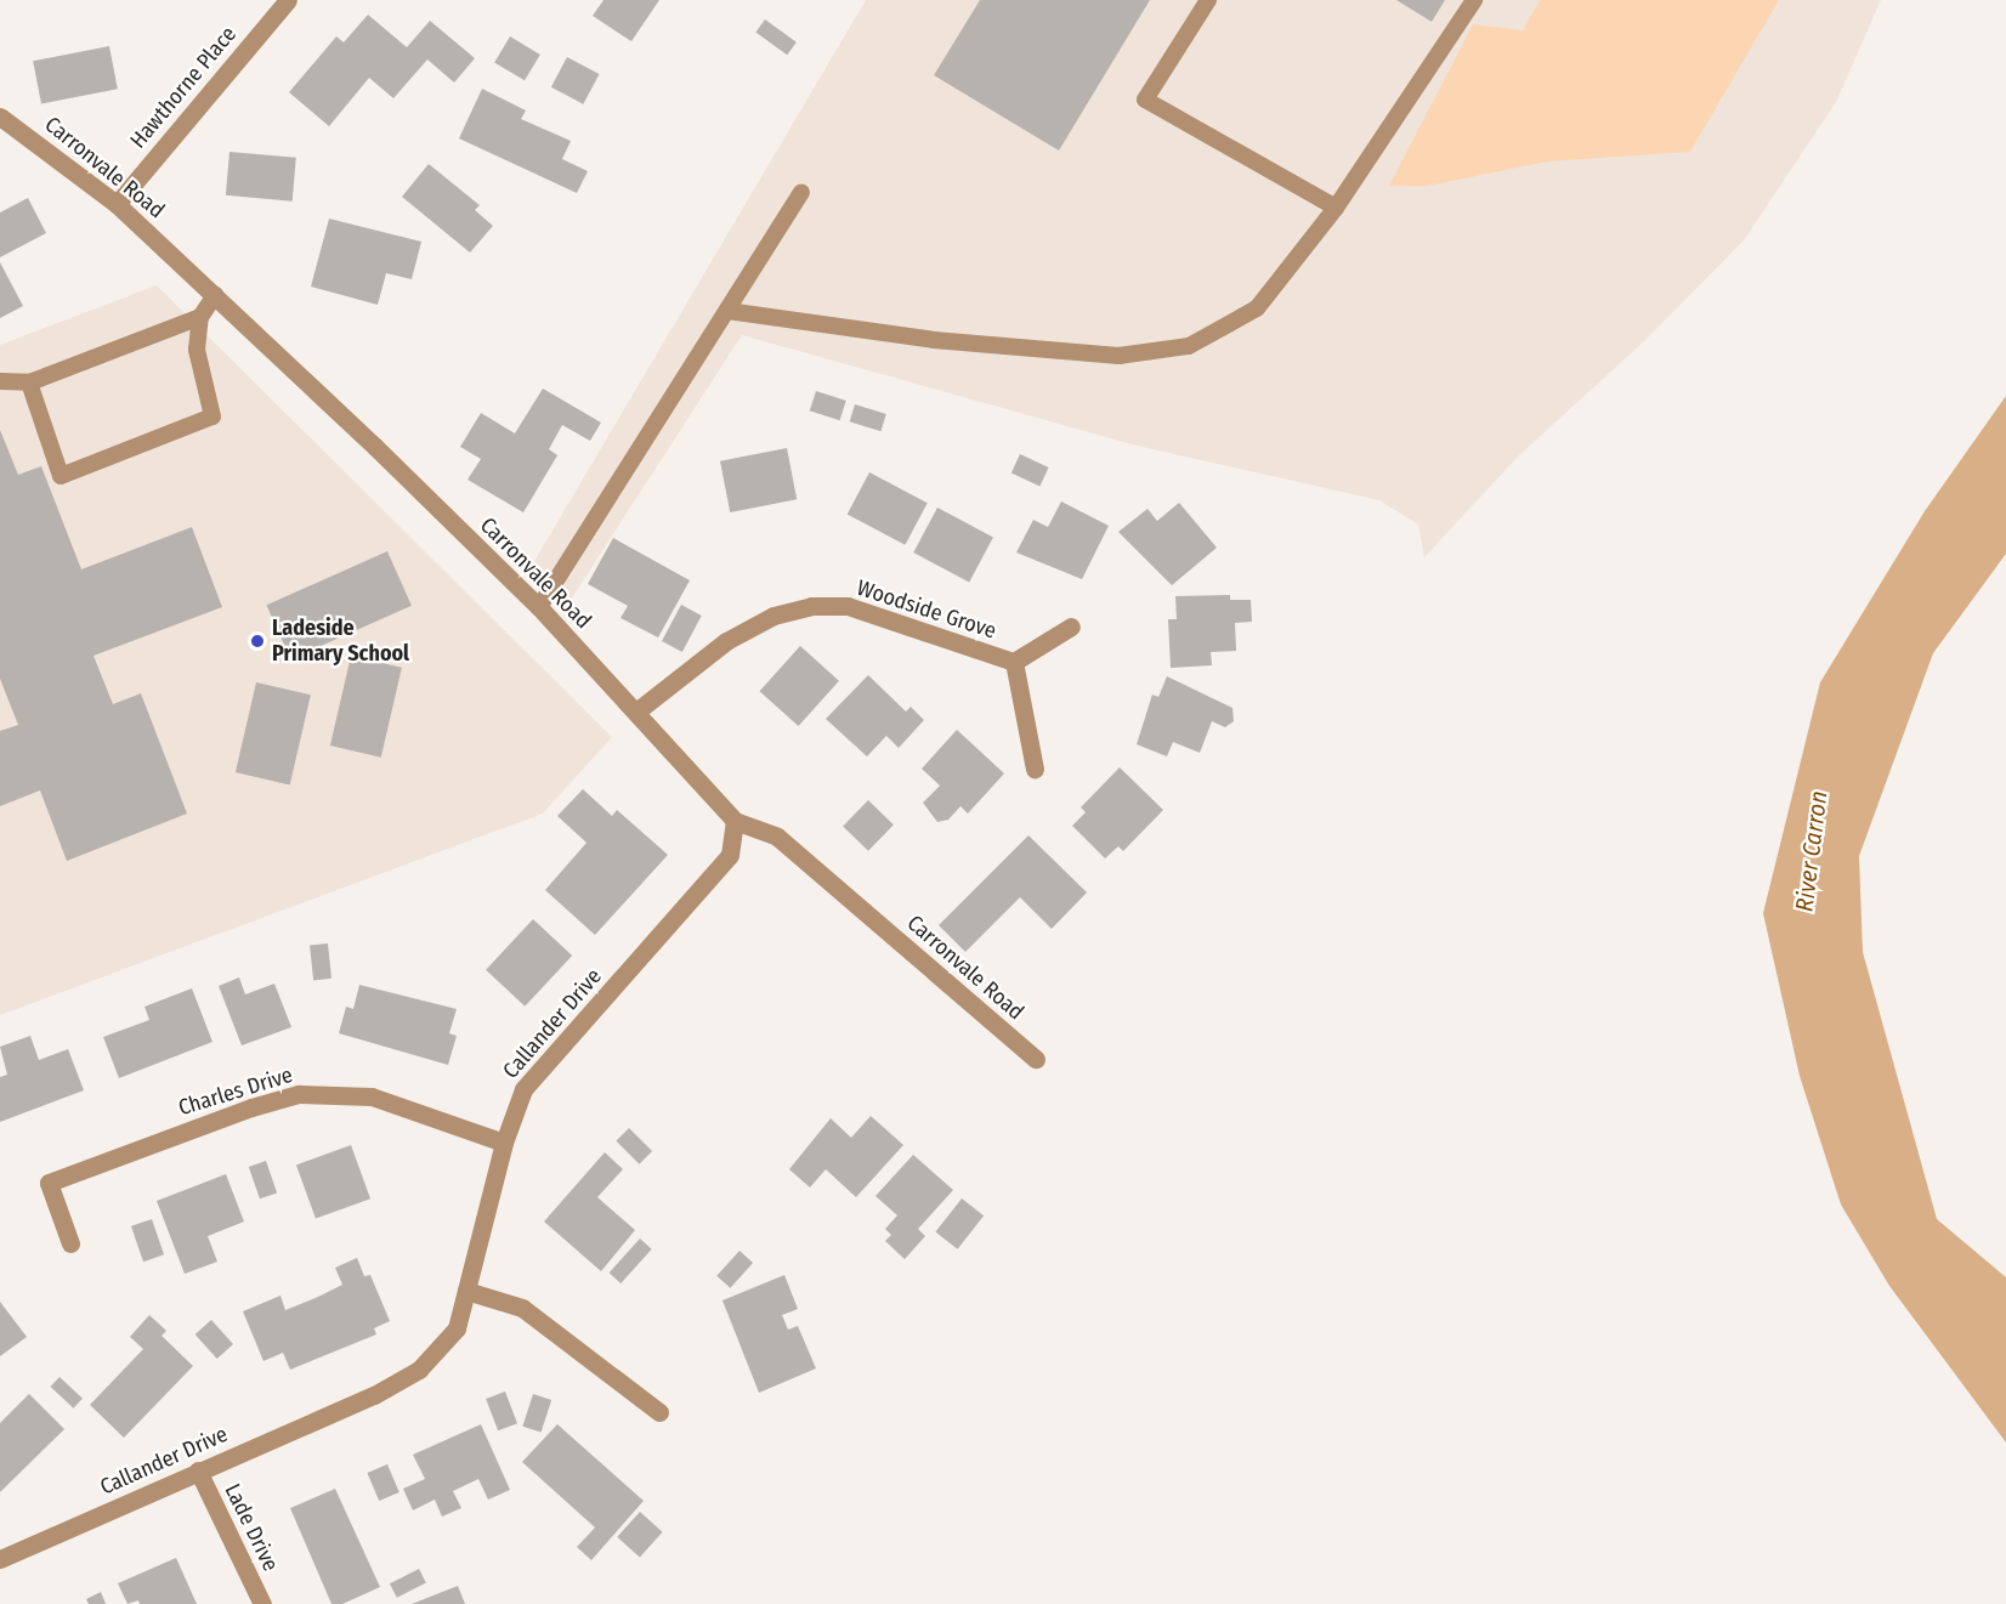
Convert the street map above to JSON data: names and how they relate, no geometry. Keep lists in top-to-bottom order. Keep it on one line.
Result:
{"streets":{"street":["Hawthorne Place","Carronvale Road","Woodside Grove","Callander Drive","Charles Drive","Lade Drive"]},"crossings":[["Hawthorne Place","Carronvale Road"],["Carronvale Road","Woodside Grove"],["Carronvale Road","Callander Drive"],["Callander Drive","Charles Drive"],["Callander Drive","Lade Drive"]],"water":["River Carron"],"places":["Ladeside Primary School"]}
